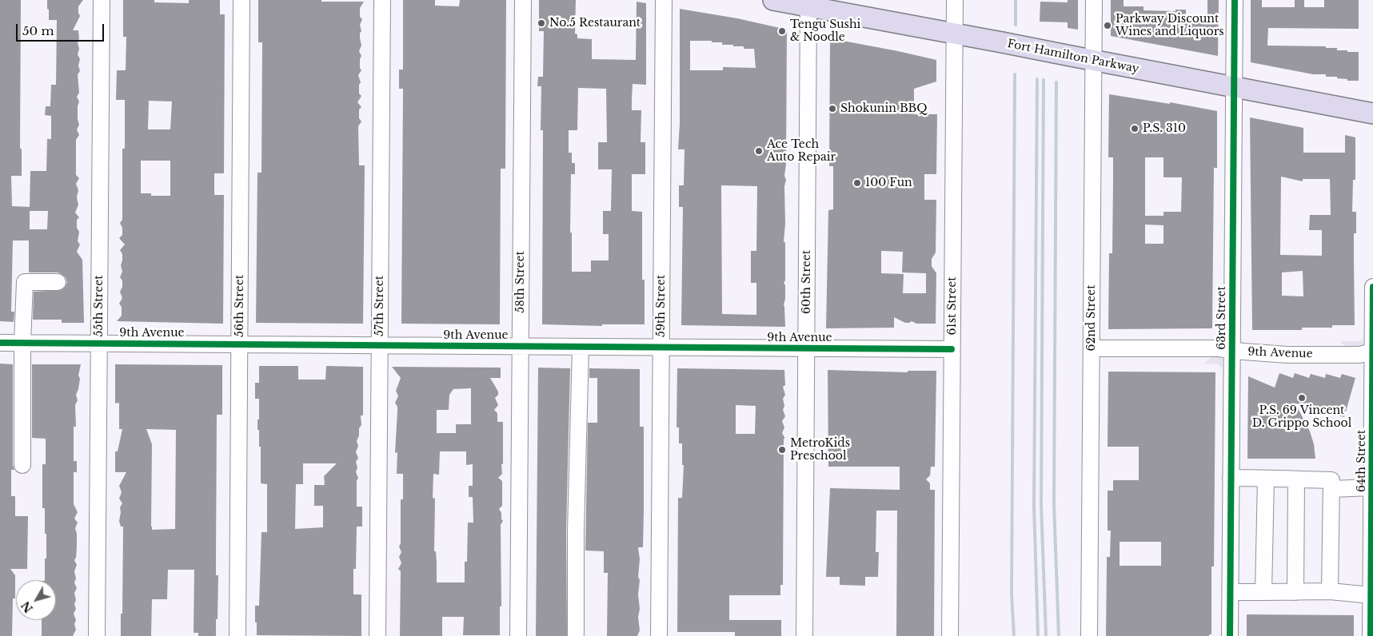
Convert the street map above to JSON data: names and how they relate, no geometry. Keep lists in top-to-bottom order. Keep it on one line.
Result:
{"streets":{"main road":["Fort Hamilton Parkway"],"street":["58th Street","60th Street","55th Street","56th Street","57th Street","59th Street","61st Street","62nd Street","63rd Street","9th Avenue","64th Street"]},"crossings":[["Fort Hamilton Parkway","60th Street"],["Fort Hamilton Parkway","61st Street"],["Fort Hamilton Parkway","62nd Street"],["Fort Hamilton Parkway","63rd Street"],["58th Street","9th Avenue"],["60th Street","9th Avenue"],["55th Street","9th Avenue"],["56th Street","9th Avenue"],["57th Street","9th Avenue"],["59th Street","9th Avenue"],["61st Street","9th Avenue"],["62nd Street","9th Avenue"],["63rd Street","9th Avenue"],["9th Avenue","64th Street"]],"places":["No.5 Restaurant","Parkway Discount Wines and Liquors","Tengu Sushi & Noodle","Shokunin BBQ","P.S. 310","Ace Tech Auto Repair","100 Fun","P.S. 69 Vincent D. Grippo School","MetroKids Preschool"],"scale_bar":"50 m","north":"bottom left"}
